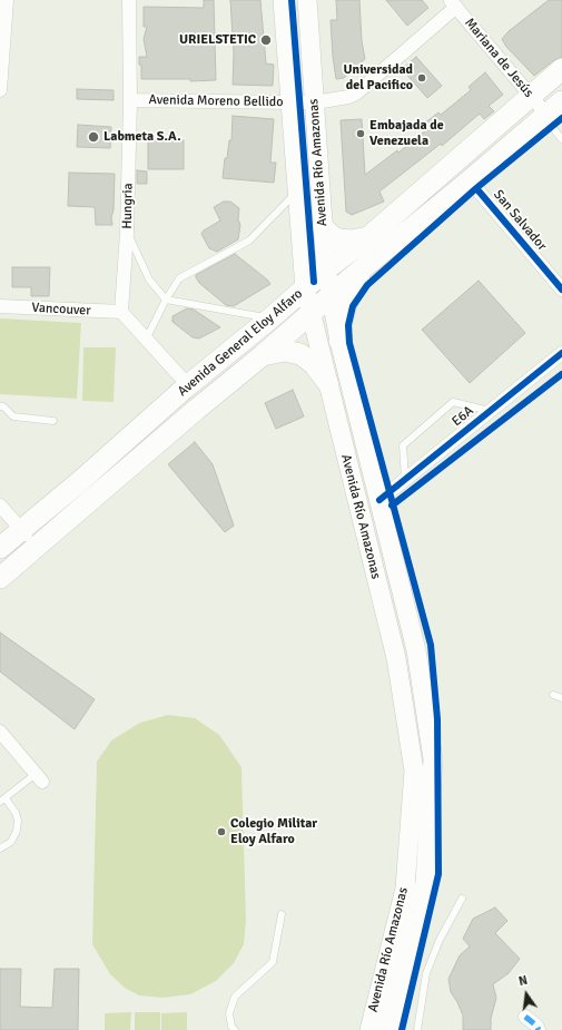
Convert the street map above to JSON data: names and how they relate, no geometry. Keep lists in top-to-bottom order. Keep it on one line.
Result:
{"streets":{"main road":["Avenida Río Amazonas","Avenida General Eloy Alfaro"],"street":["Mariana de Jesús","Avenida Moreno Bellido","Hungria","San Salvador","Vancouver","E6A"]},"crossings":[["Mariana de Jesús","Avenida Moreno Bellido"],["Mariana de Jesús","Avenida General Eloy Alfaro"],["Avenida Moreno Bellido","Avenida Río Amazonas"],["Avenida Moreno Bellido","Hungria"],["Avenida Río Amazonas","Avenida General Eloy Alfaro"],["Avenida Río Amazonas","E6A"],["Hungria","Vancouver"],["San Salvador","Avenida General Eloy Alfaro"]],"places":["URIELSTETIC","Universidad del Pacifico","Embajada de Venezuela","Labmeta S.A.","Colegio Militar Eloy Alfaro"],"north":"top"}
